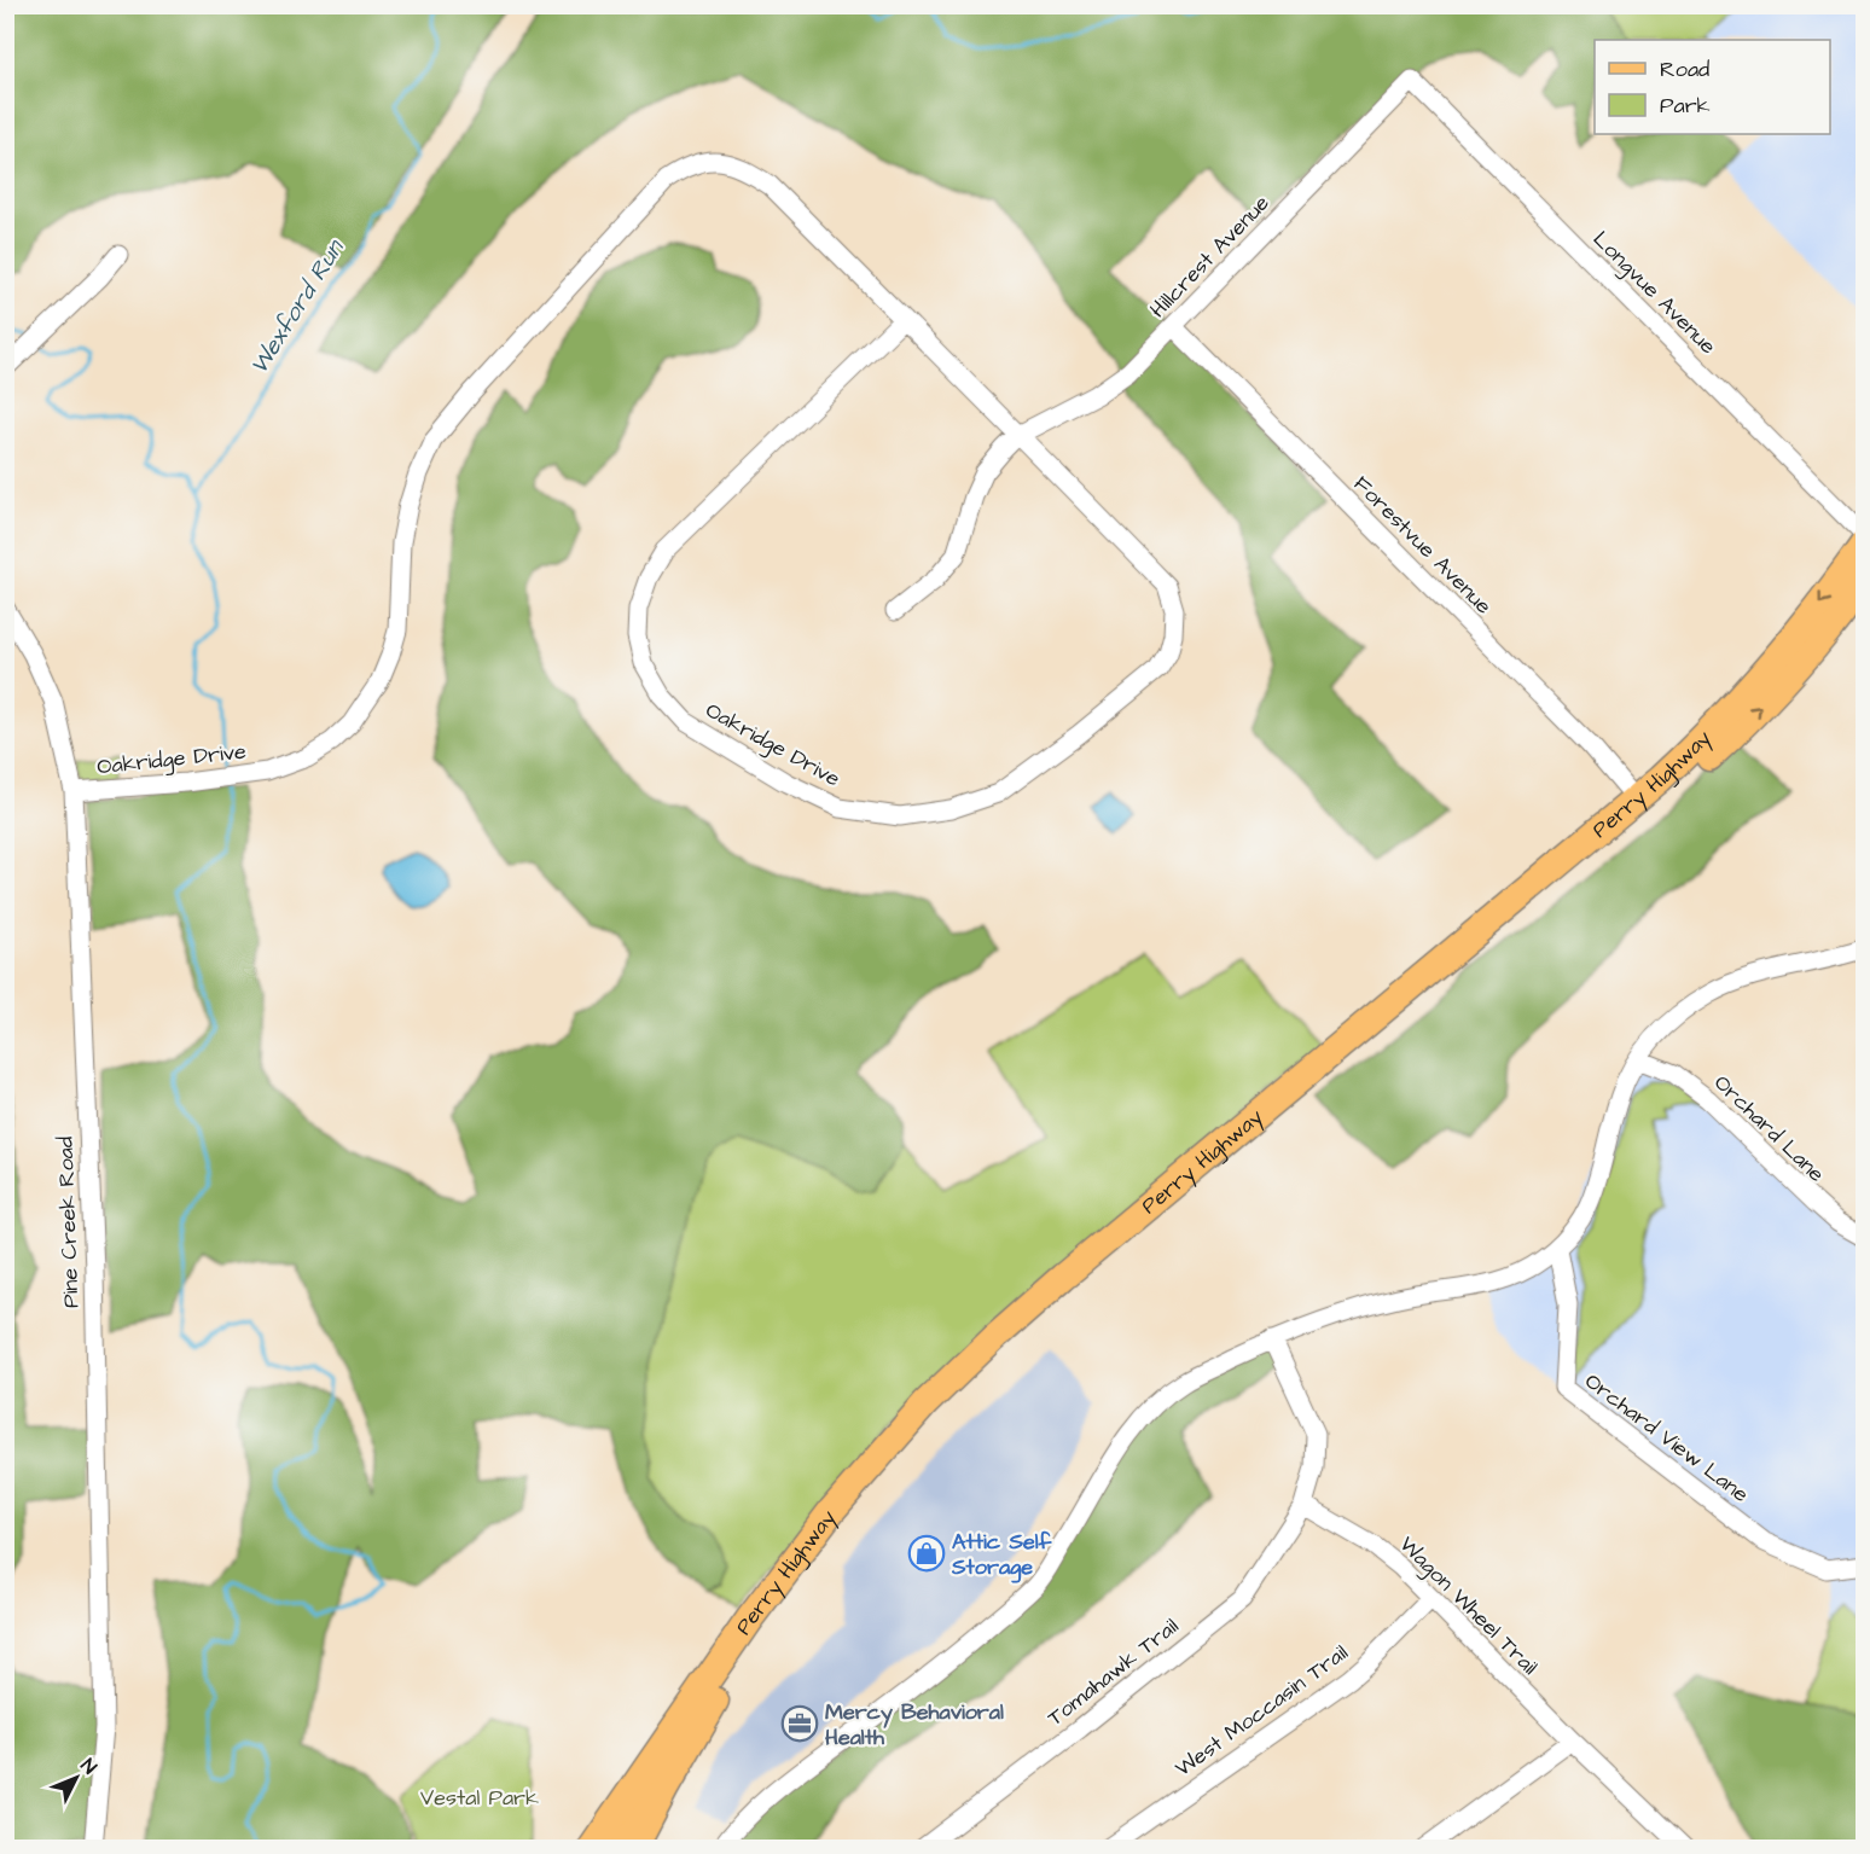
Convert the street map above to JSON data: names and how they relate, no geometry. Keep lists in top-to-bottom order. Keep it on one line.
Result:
{"streets":{"highway":["Perry Highway"],"street":["Hillcrest Avenue","Longvue Avenue","Forestvue Avenue","Oakridge Drive","Orchard Lane","Pine Creek Road","Orchard View Lane","Wagon Wheel Trail","Tomahawk Trail","West Moccasin Trail"]},"crossings":[["Hillcrest Avenue","Longvue Avenue"],["Hillcrest Avenue","Forestvue Avenue"],["Hillcrest Avenue","Oakridge Drive"],["Forestvue Avenue","Perry Highway"],["Oakridge Drive","Pine Creek Road"],["Wagon Wheel Trail","Tomahawk Trail"],["Wagon Wheel Trail","West Moccasin Trail"]],"water":["Wexford Run"],"parks":["Vestal Park"],"places":{"shop":["Attic Self Storage"],"office":["Mercy Behavioral Health"]},"legend":["Road","Park"],"north":"top right"}
